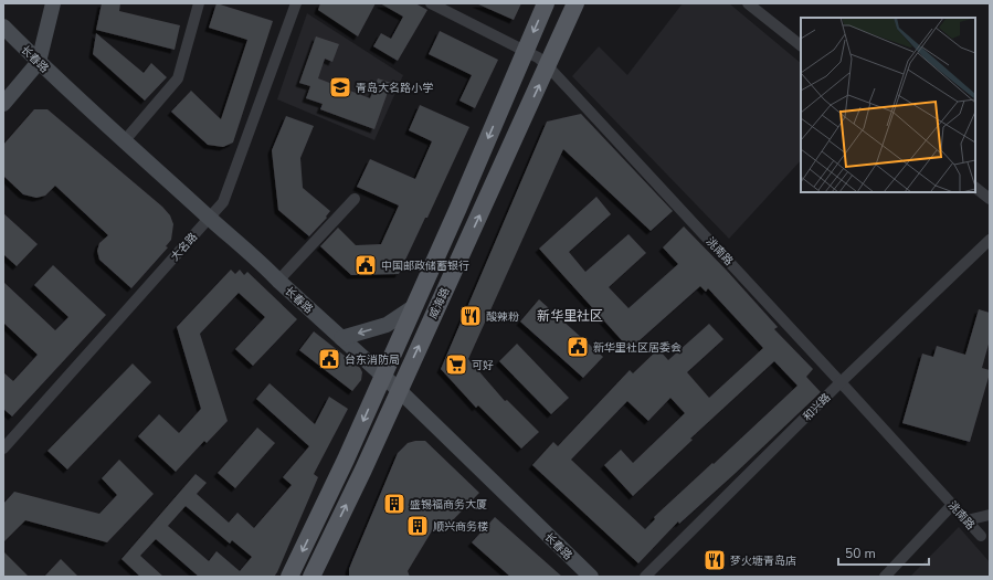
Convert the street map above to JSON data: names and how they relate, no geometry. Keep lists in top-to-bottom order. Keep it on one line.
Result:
{"streets":{"main road":["长春路","威海路"],"street":["大名路","洮南路","和兴路"]},"crossings":[["长春路","大名路"],["长春路","威海路"],["洮南路","威海路"],["洮南路","和兴路"]],"districts":["新华里社区"],"places":{"school or university":["青岛大名路小学"],"public building":["中国邮政储蓄银行","新华里社区居委会","台东消防局"],"restaurant":["酸辣粉","梦火塘青岛店"],"supermarket":["可好"],"building":["盛锡福商务大厦","顺兴商务楼"]},"scale_bar":"50 m"}
